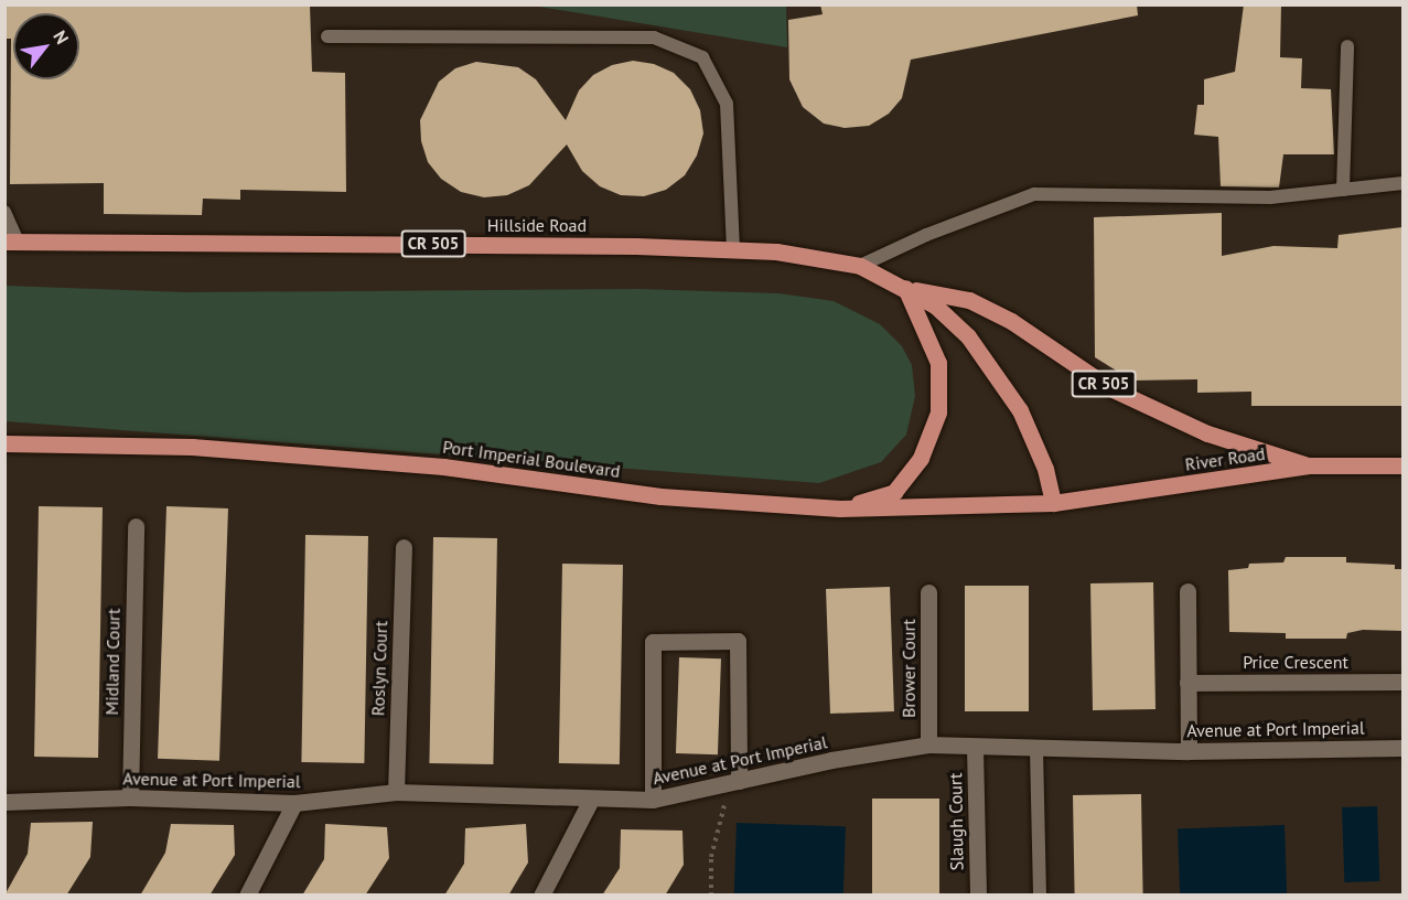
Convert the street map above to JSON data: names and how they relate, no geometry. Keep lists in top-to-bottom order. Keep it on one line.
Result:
{"streets":{"main road":["Hillside Road","CR 505","Port Imperial Boulevard","River Road"],"street":["Midland Court","Price Crescent","Roslyn Court","Brower Court","Avenue at Port Imperial","Slaugh Court"]},"crossings":[["Hillside Road","CR 505"],["CR 505","Port Imperial Boulevard"],["CR 505","River Road"],["Port Imperial Boulevard","River Road"],["Midland Court","Avenue at Port Imperial"],["Roslyn Court","Avenue at Port Imperial"],["Brower Court","Avenue at Port Imperial"],["Avenue at Port Imperial","Slaugh Court"]],"north":"top right"}
